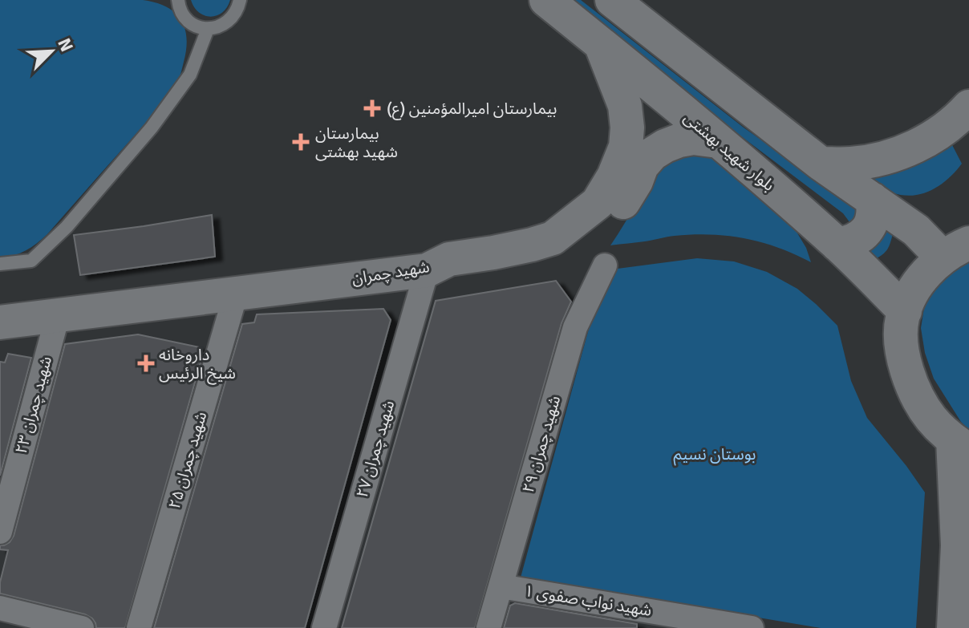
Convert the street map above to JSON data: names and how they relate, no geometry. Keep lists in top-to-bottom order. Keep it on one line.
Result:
{"streets":{"main road":["بلوار شهید بهشتی","شهید چمران"],"street":["شهید چمران ۲۳","شهید چمران ۲۹","شهید چمران ۲۷","شهید چمران ۲۵","شهید نواب صفوی ۱"]},"crossings":[["بلوار شهید بهشتی","شهید چمران"],["شهید چمران","شهید چمران ۲۳"],["شهید چمران","شهید چمران ۲۷"],["شهید چمران","شهید چمران ۲۵"],["شهید چمران ۲۹","شهید نواب صفوی ۱"]],"parks":["بوستان نسیم"],"places":{"health":["بیمارستان امیرالمؤمنین (ع)","بیمارستان شهید بهشتی","داروخانه شیخ الرئیس"]},"north":"top right"}
